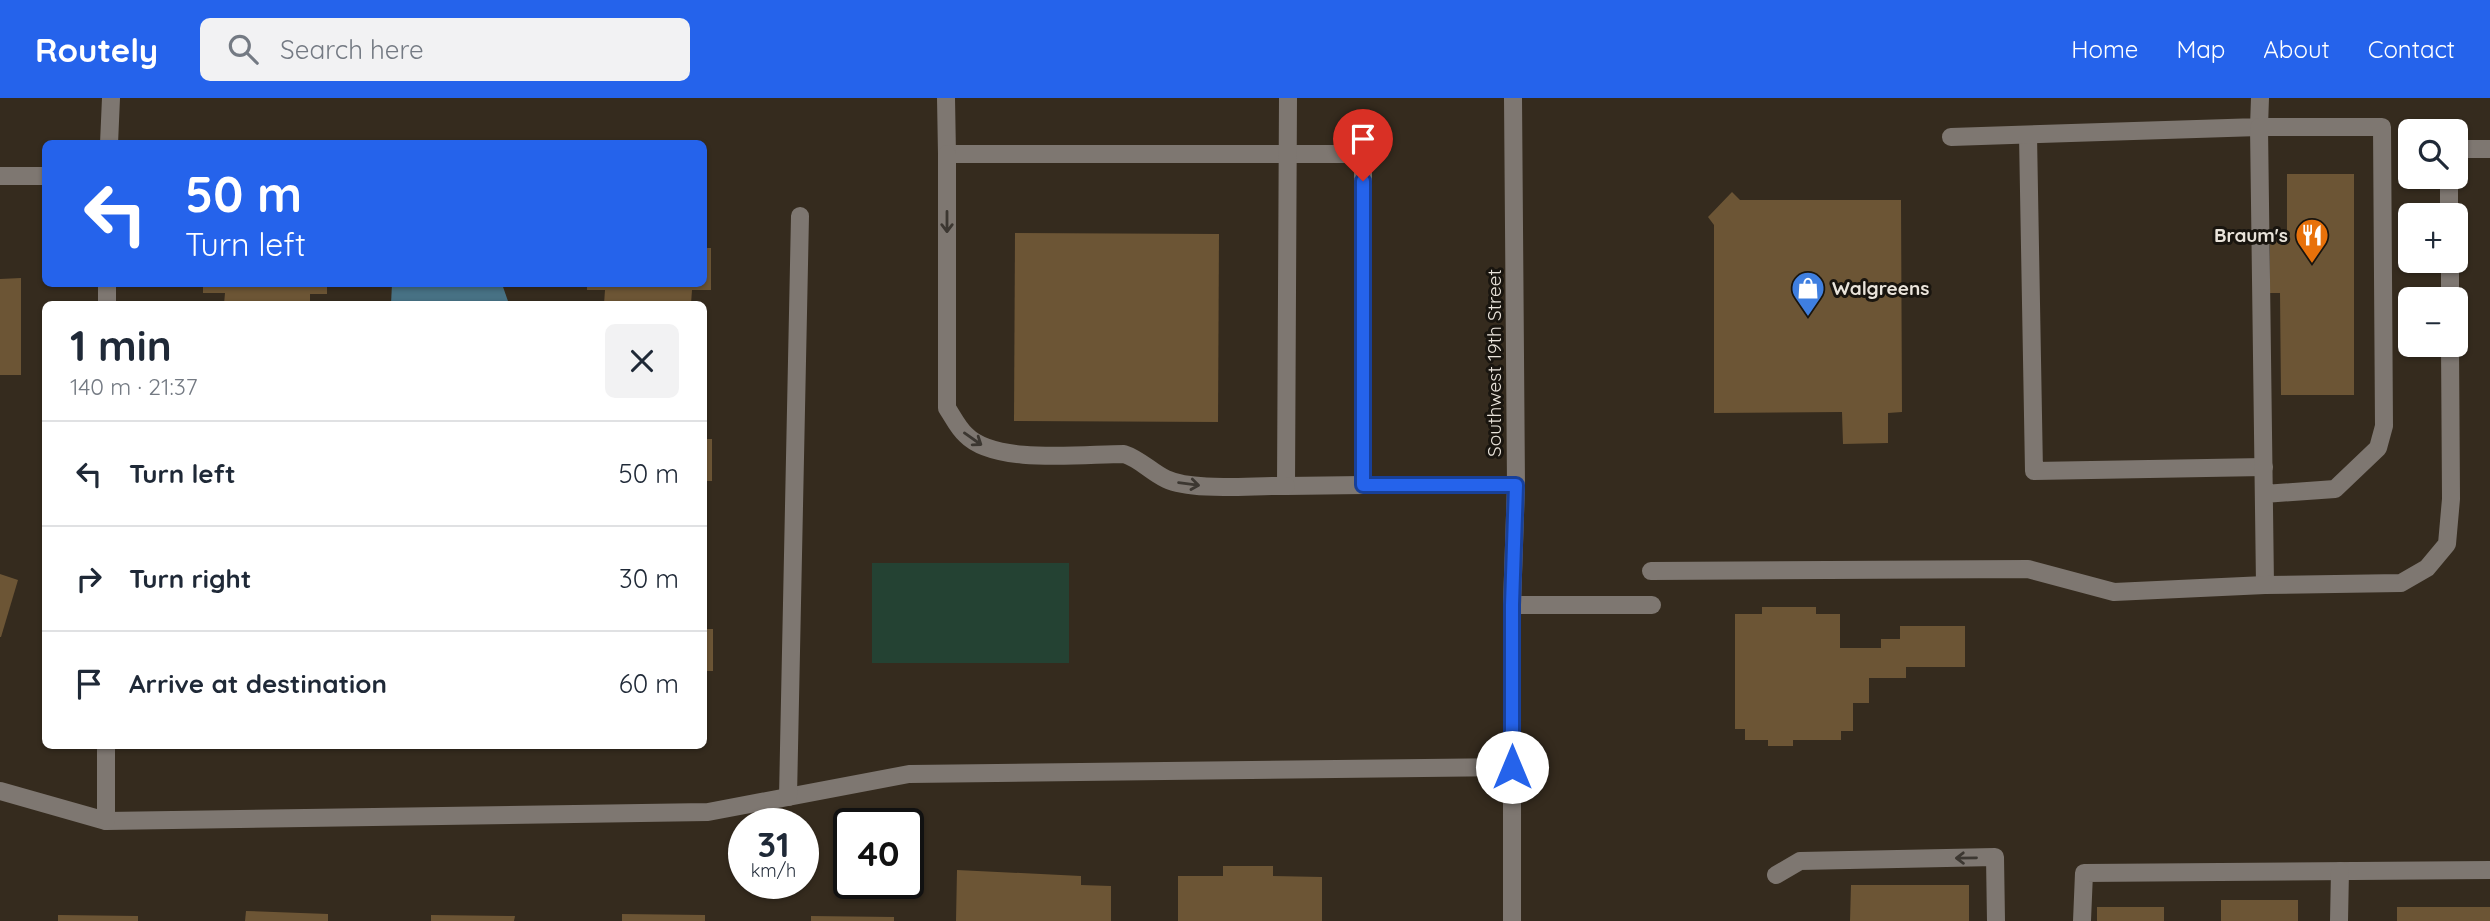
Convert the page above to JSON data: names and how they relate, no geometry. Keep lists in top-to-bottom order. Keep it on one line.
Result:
{"streets":{"street":["Southwest 19th Street"]},"places":{"restaurant":["Braum's"],"shop":["Walgreens"]},"page":{"header":"Routely","search":"Search here","nav":["Home","Map","About","Contact"],"map_buttons":["+","−"],"turn":["50 m","Turn left"],"heading":["1 min","140 m · 21:37"],"list":[{"name":"Turn left","value":"50 m"},{"name":"Turn right","value":"30 m"},{"name":"Arrive at destination","value":"60 m"}],"speed":"31 km/h","limit":"40"}}
